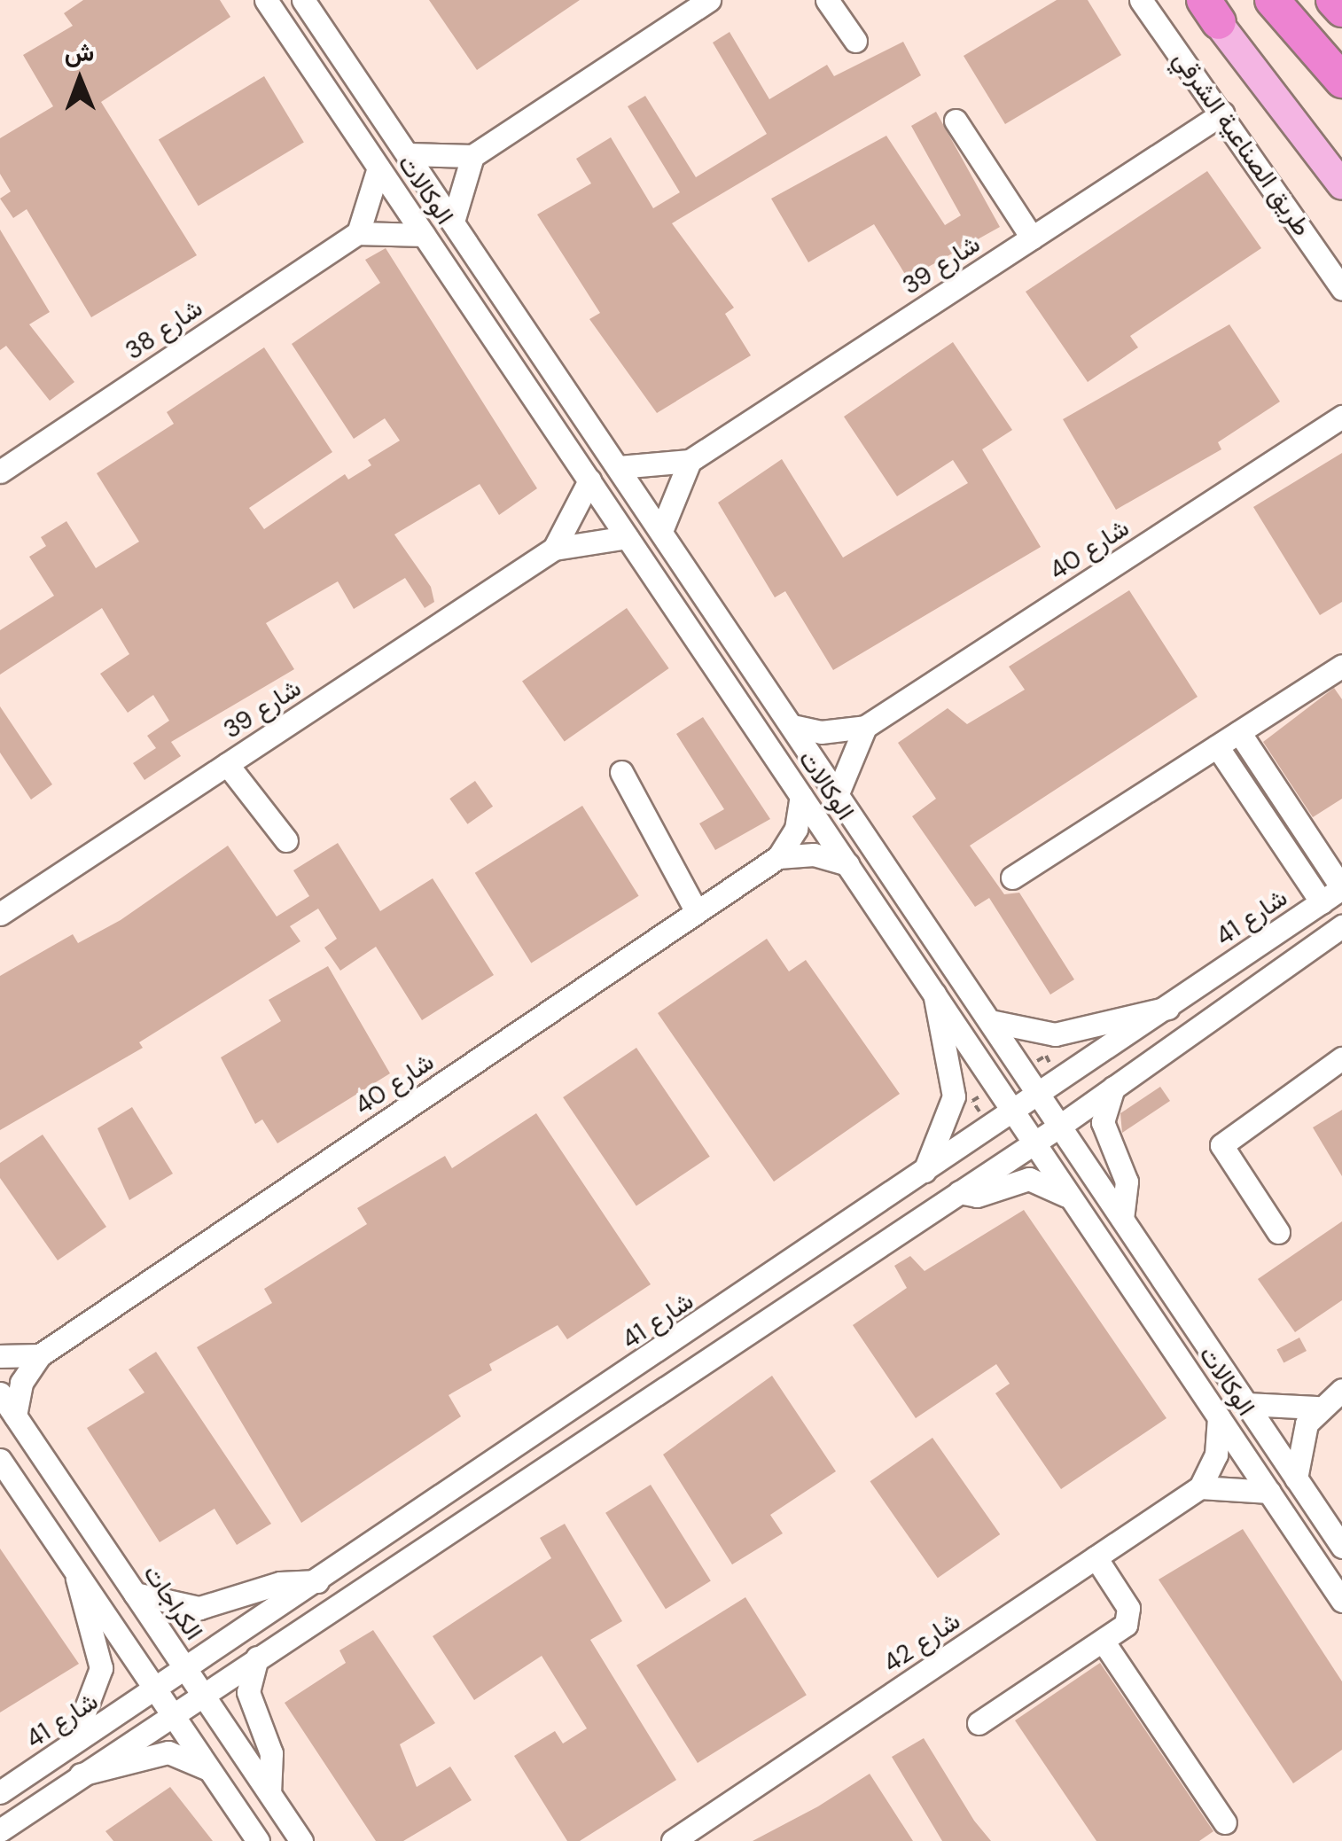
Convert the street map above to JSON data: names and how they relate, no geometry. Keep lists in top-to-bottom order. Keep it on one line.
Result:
{"streets":{"main road":["طريق الصناعية الشرقي"],"street":["الوكالات","شارع 39","شارع 38","شارع 40","شارع 41","الكراجات","شارع 42"]},"crossings":[["طريق الصناعية الشرقي","شارع 39"],["الوكالات","شارع 39"],["الوكالات","شارع 40"],["الوكالات","شارع 41"],["شارع 40","الكراجات"],["شارع 41","الكراجات"]],"north":"top"}
